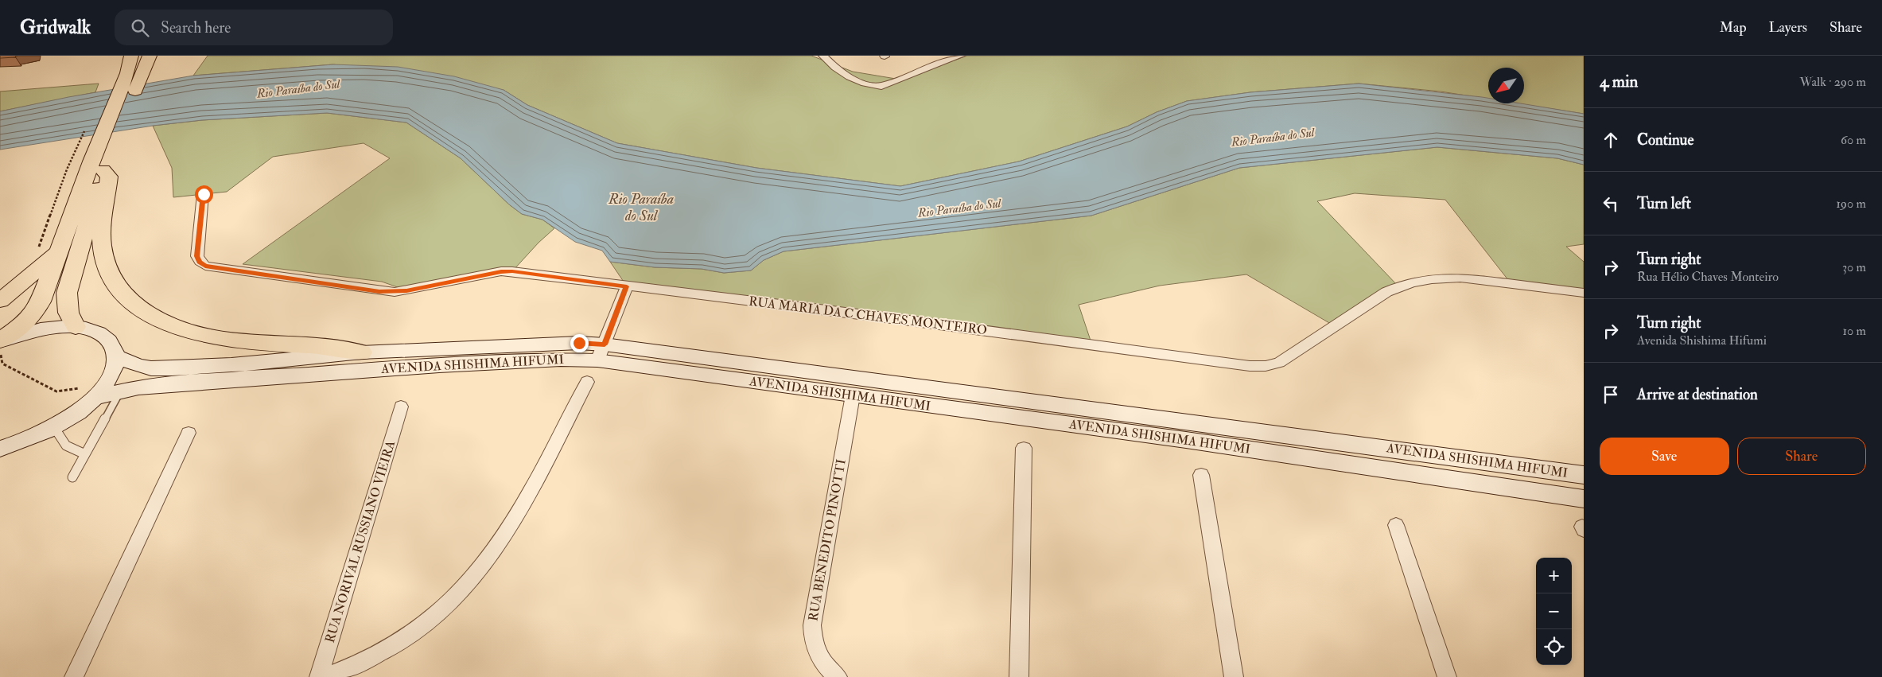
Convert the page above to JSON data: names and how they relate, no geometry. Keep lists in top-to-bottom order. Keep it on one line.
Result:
{"streets":{"street":["RUA MARIA DA C CHAVES MONTEIRO","AVENIDA SHISHIMA HIFUMI","RUA BENEDITO PINOTTI","RUA NORIVAL RUSSIANO VIEIRA"]},"crossings":[["AVENIDA SHISHIMA HIFUMI","RUA BENEDITO PINOTTI"]],"water":["Rio Paraíba do Sul"],"north":"bottom left","page":{"header":"Gridwalk","search":"Search here","nav":["Map","Layers","Share"],"heading":["4 min","Walk · 290 m"],"list":[["Continue","60 m"],["Turn left","190 m"],["Turn right","Rua Hélio Chaves Monteiro","30 m"],["Turn right","Avenida Shishima Hifumi","10 m"],"Arrive at destination"],"buttons":["Save","Share"],"map_buttons":["+","−"]}}
